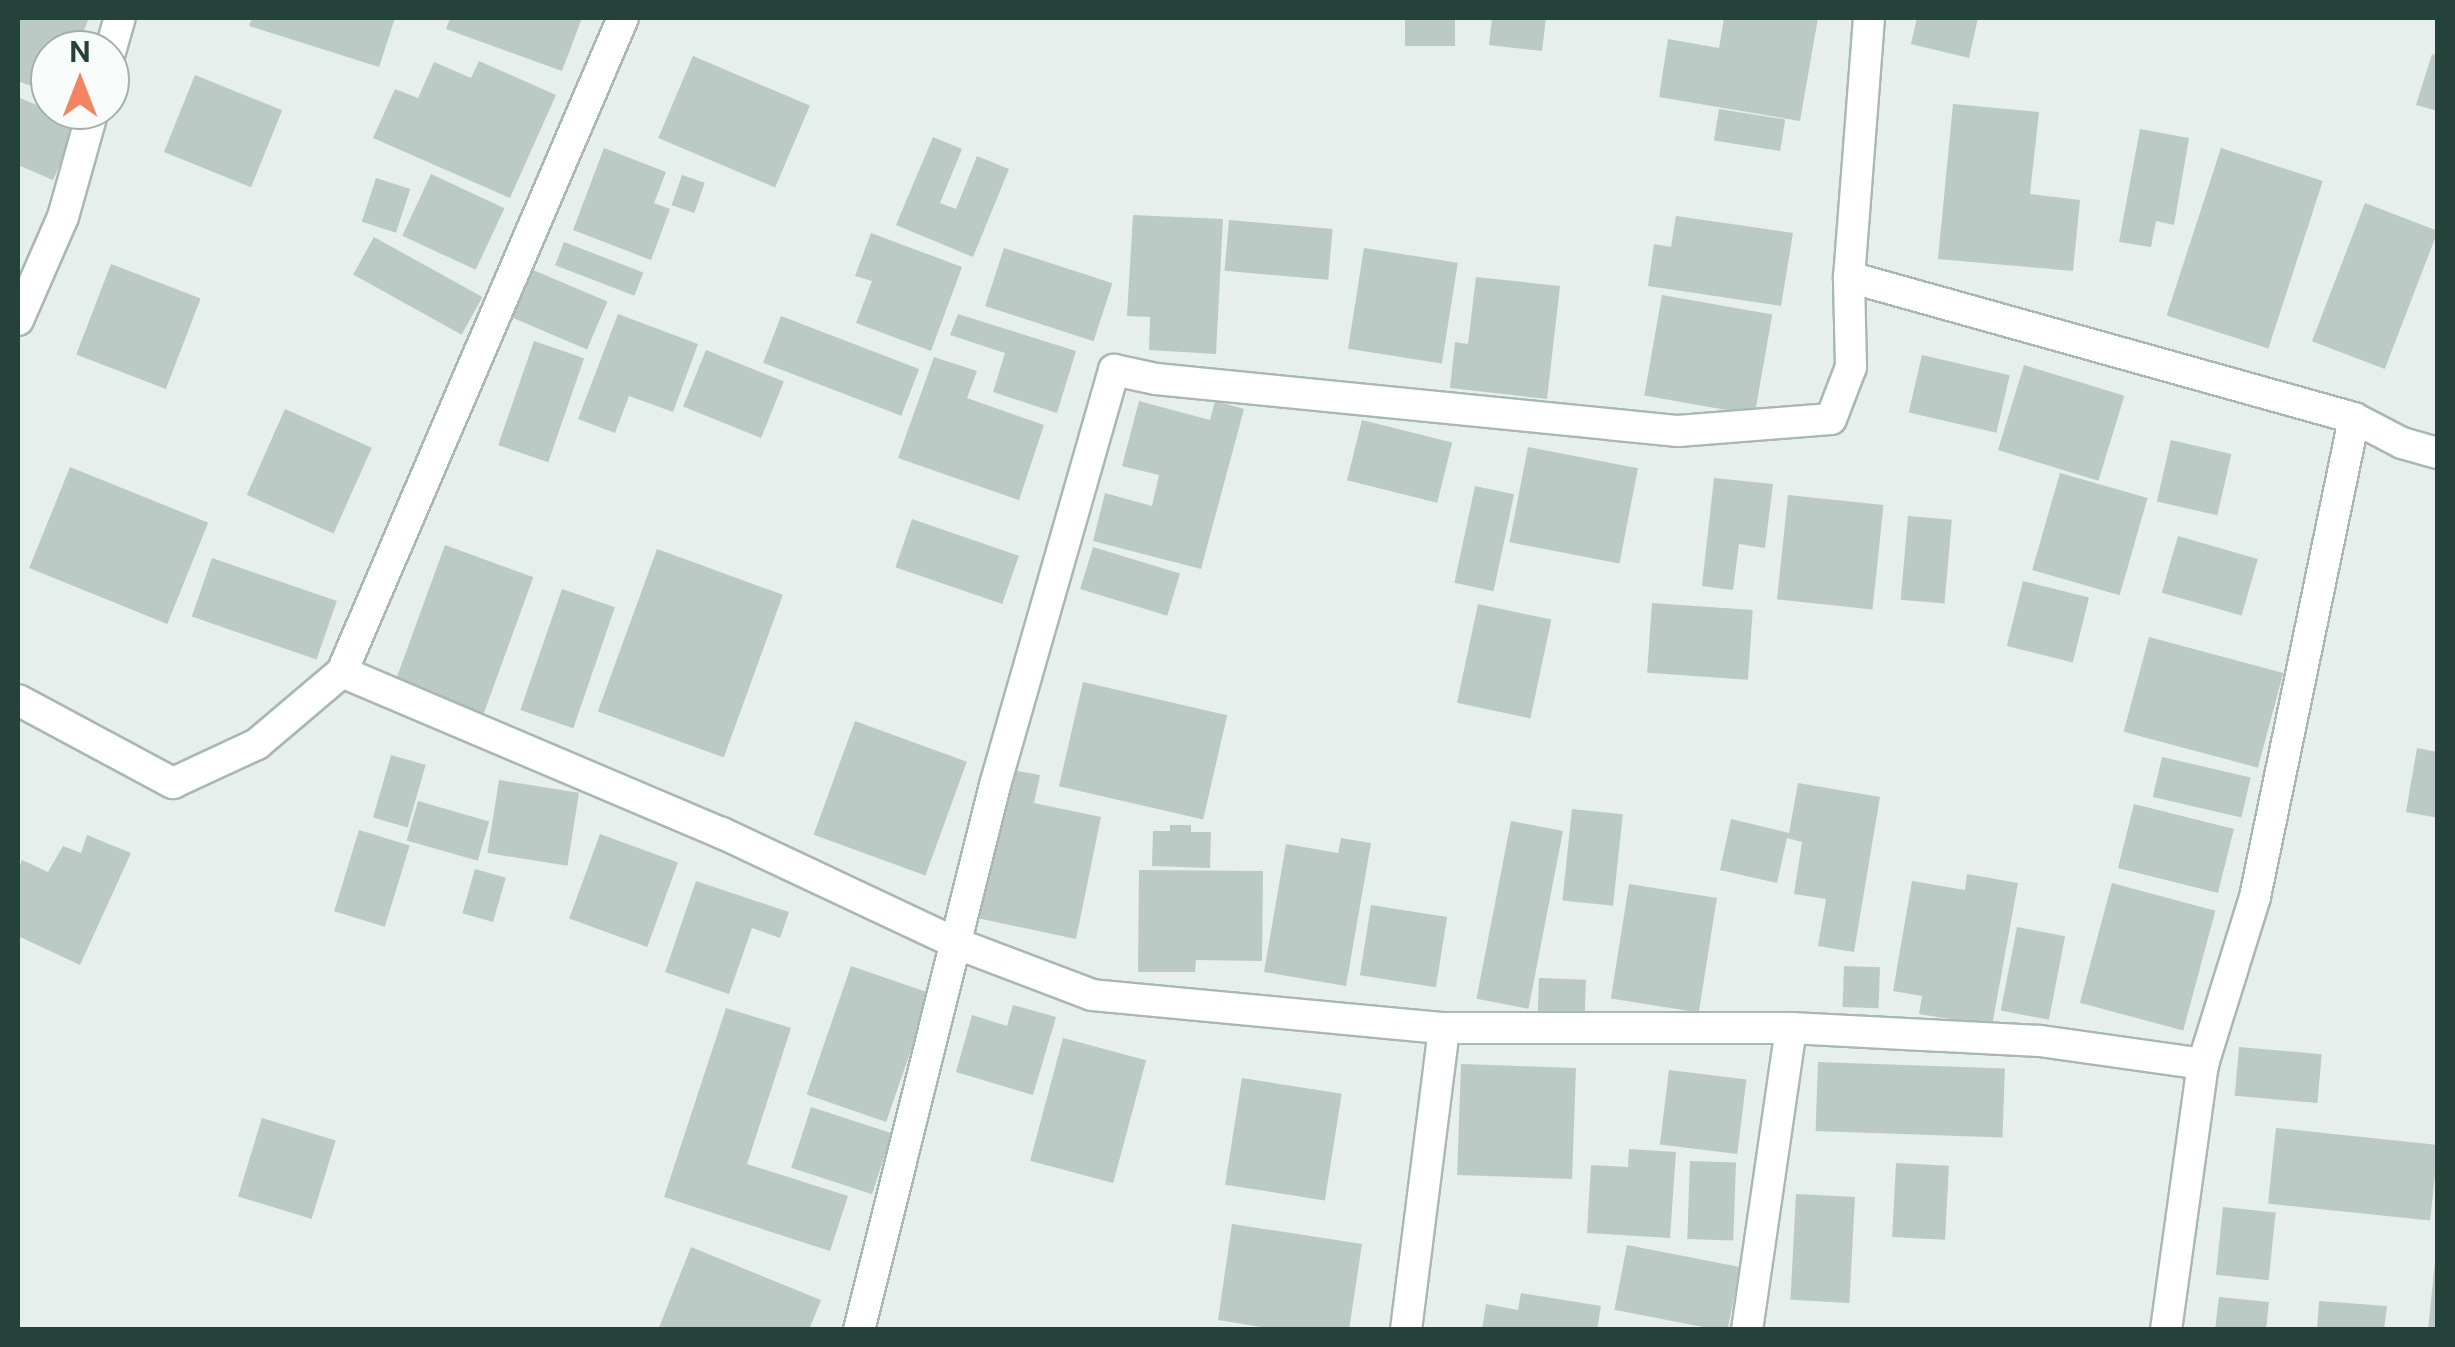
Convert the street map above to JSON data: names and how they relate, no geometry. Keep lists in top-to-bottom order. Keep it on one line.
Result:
{"north":"top"}
